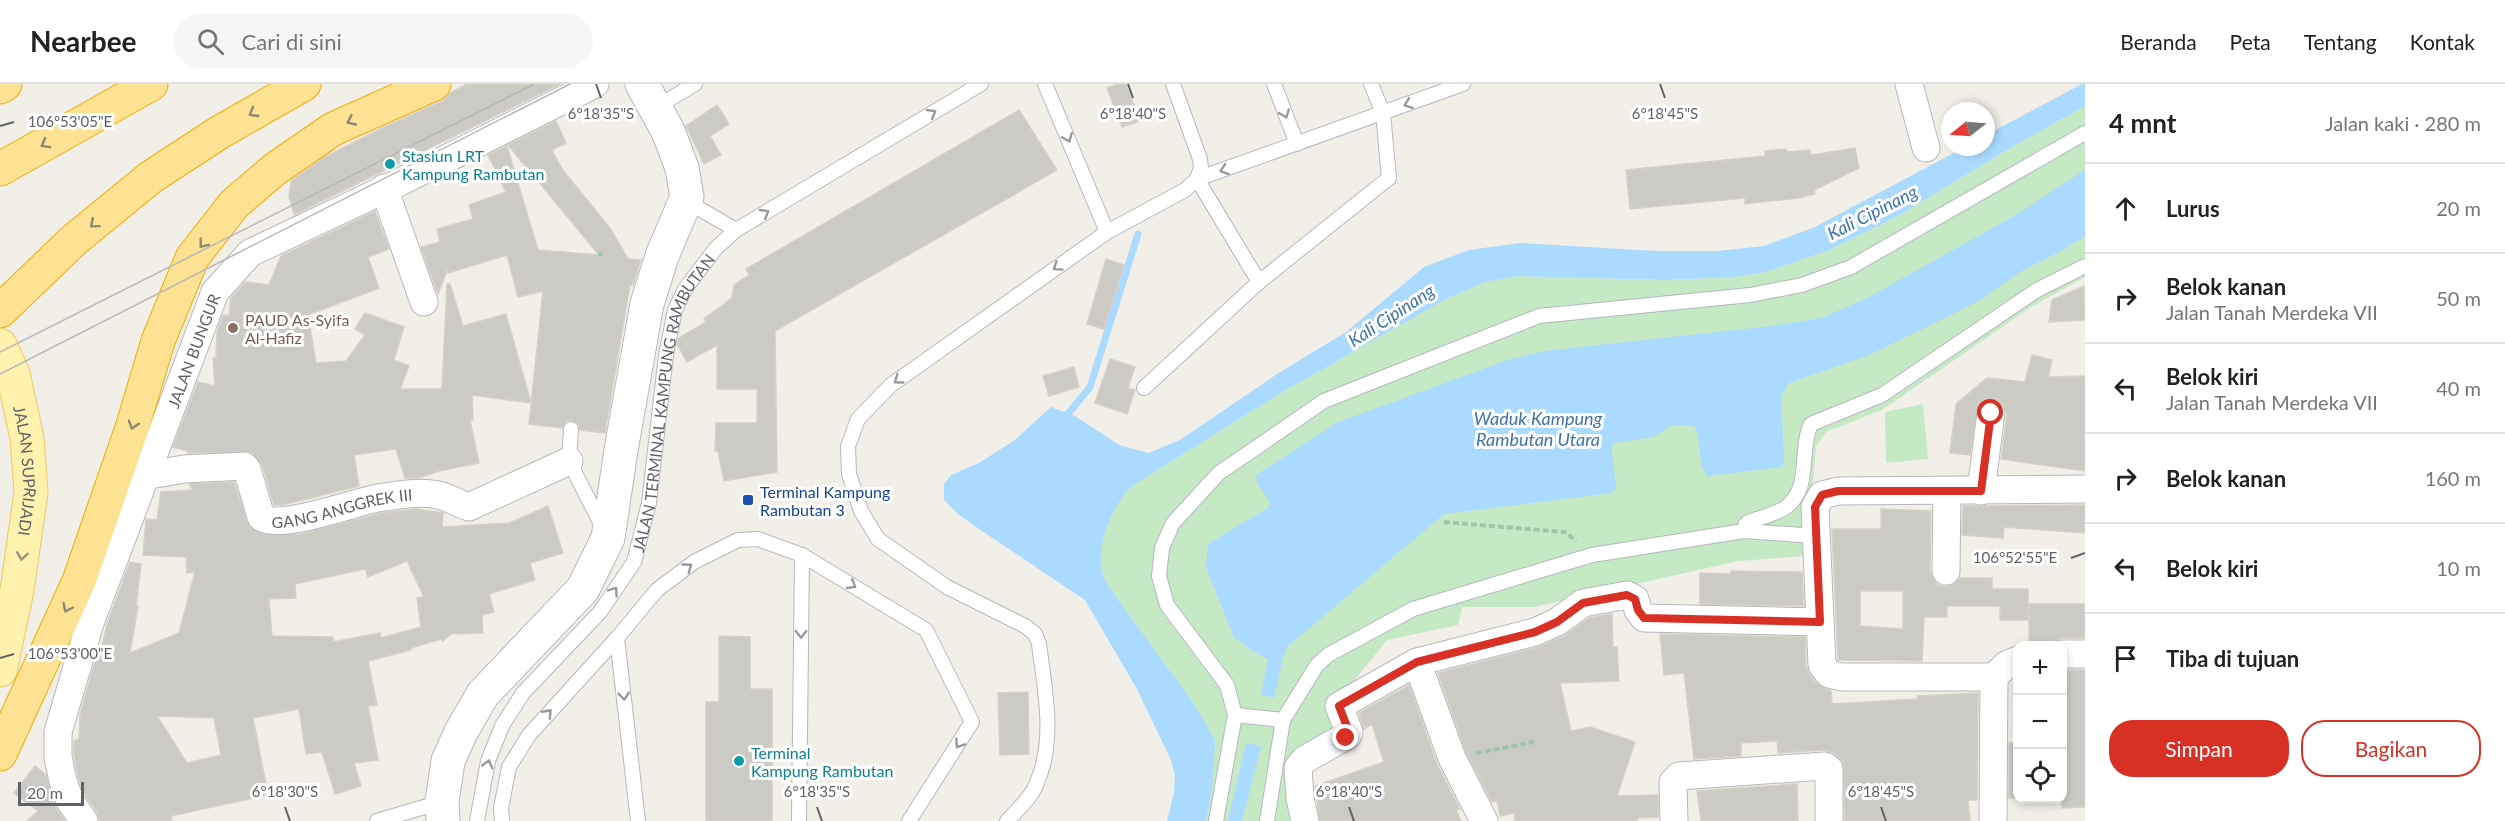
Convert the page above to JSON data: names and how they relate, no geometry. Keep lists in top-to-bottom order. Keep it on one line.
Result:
{"streets":{"main road":["JALAN SUPRIJADI"],"street":["JALAN BUNGUR","JALAN TERMINAL KAMPUNG RAMBUTAN","GANG ANGGREK III"]},"crossings":[["JALAN BUNGUR","GANG ANGGREK III"]],"one_way":["JALAN TERMINAL KAMPUNG RAMBUTAN","JALAN SUPRIJADI"],"water":["Kali Cipinang","Waduk Kampung Rambutan Utara"],"places":{"other":["Stasiun LRT Kampung Rambutan","PAUD As-Syifa Al-Hafiz","Terminal Kampung Rambutan"],"transit":["Terminal Kampung Rambutan 3"]},"scale_bar":"20 m","north":"left","page":{"header":"Nearbee","search":"Cari di sini","nav":["Beranda","Peta","Tentang","Kontak"],"heading":["4 mnt","Jalan kaki · 280 m"],"list":[["Lurus","20 m"],["Belok kanan","Jalan Tanah Merdeka VII","50 m"],["Belok kiri","Jalan Tanah Merdeka VII","40 m"],["Belok kanan","160 m"],["Belok kiri","10 m"],"Tiba di tujuan"],"map_buttons":["+","−"],"buttons":["Simpan","Bagikan"],"scale":"20 m"},"coordinates":["6°18'35\"S","6°18'40\"S","6°18'45\"S","106°53'05\"E","106°52'55\"E","106°53'00\"E","6°18'30\"S"]}
